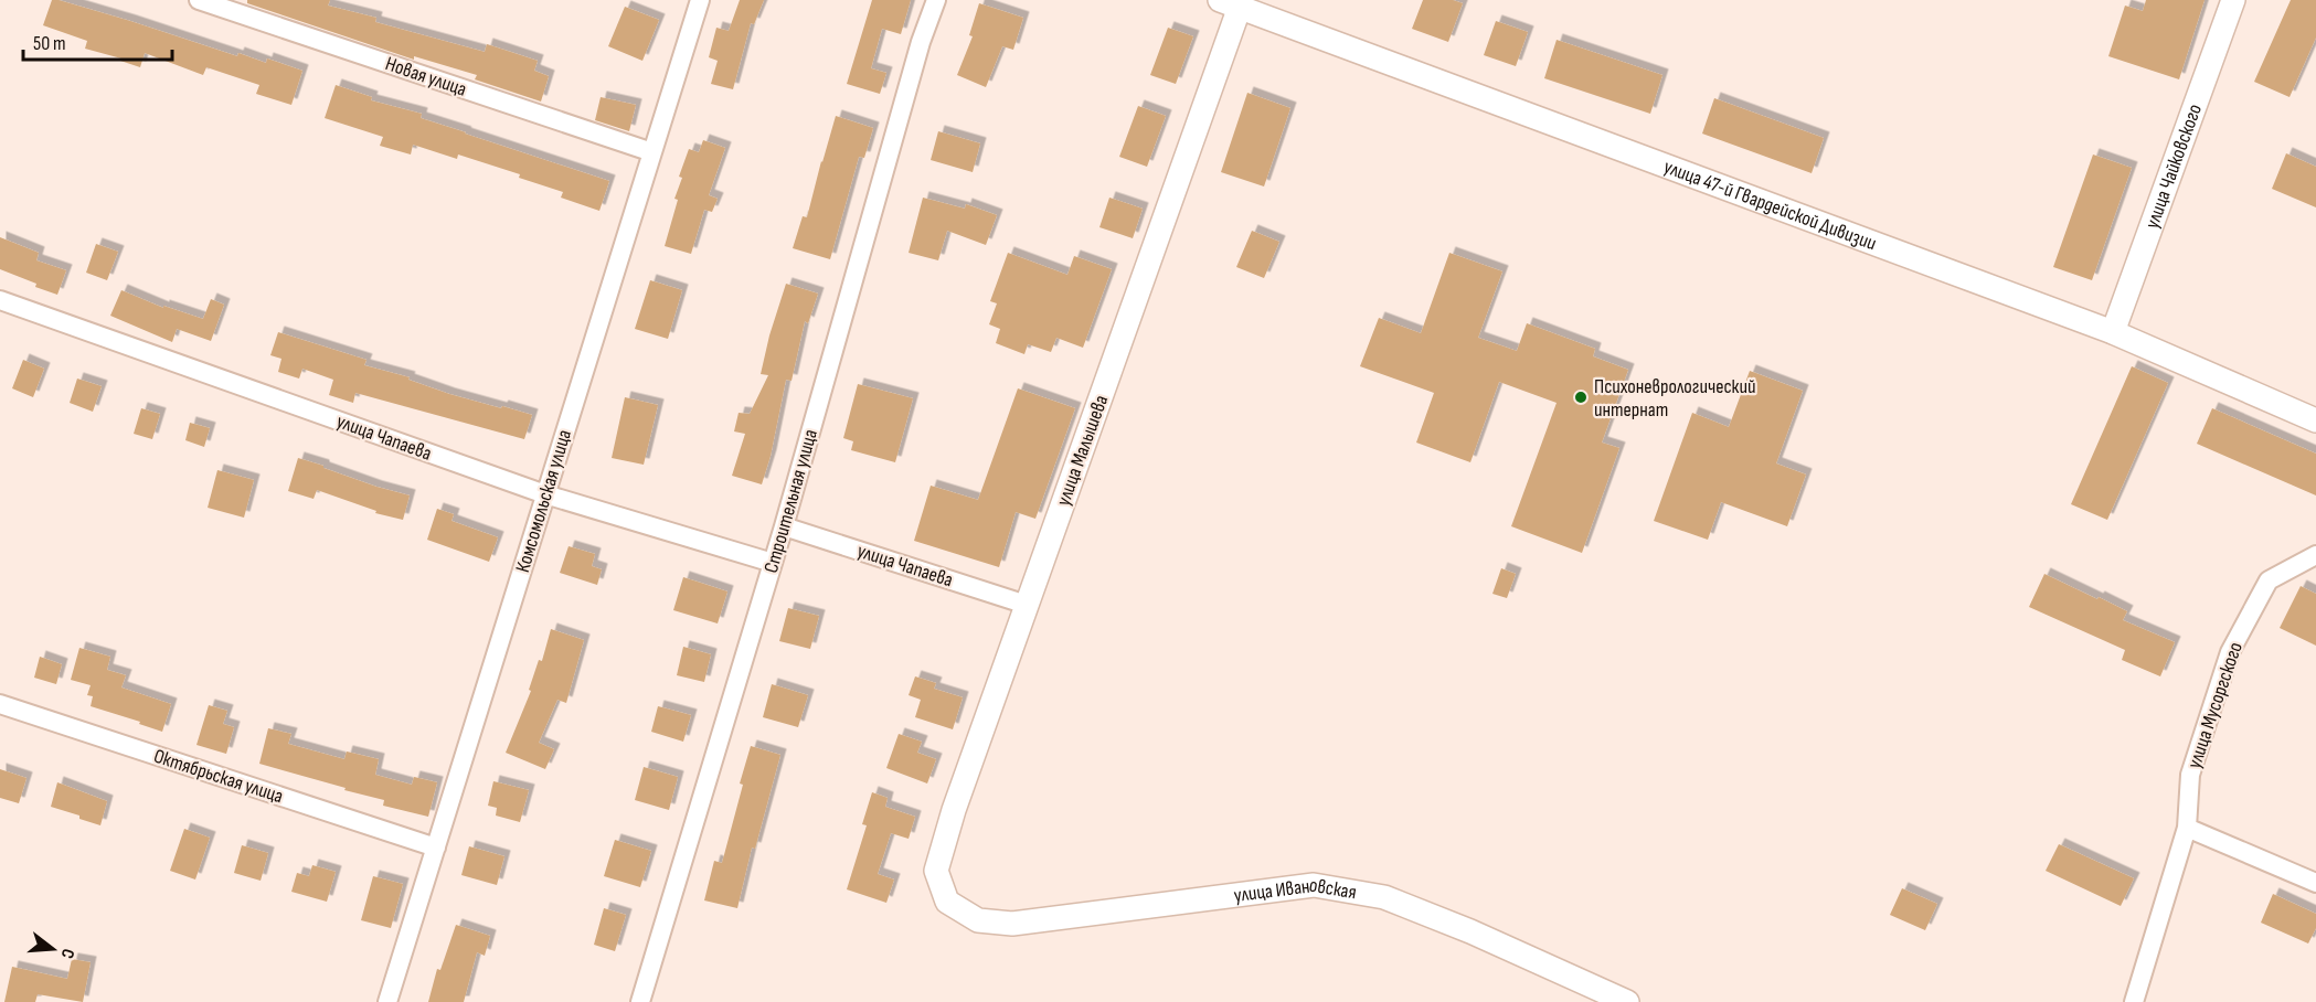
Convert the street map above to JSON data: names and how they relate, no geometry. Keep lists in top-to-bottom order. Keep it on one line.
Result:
{"streets":{"street":["Новая улица","улица Чайковского","улица 47-й Гвардейской Дивизии","улица Чапаева","улица Малышева","Комсомольская улица","Строительная улица","улица Мусоргского","Октябрьская улица","улица Ивановская"]},"crossings":[["Новая улица","Комсомольская улица"],["улица Чайковского","улица 47-й Гвардейской Дивизии"],["улица 47-й Гвардейской Дивизии","улица Малышева"],["улица Чапаева","улица Малышева"],["улица Чапаева","Комсомольская улица"],["улица Чапаева","Строительная улица"],["улица Малышева","улица Ивановская"],["Комсомольская улица","Октябрьская улица"]],"places":["Психоневрологический интернат"],"scale_bar":"50 m","north":"right"}
